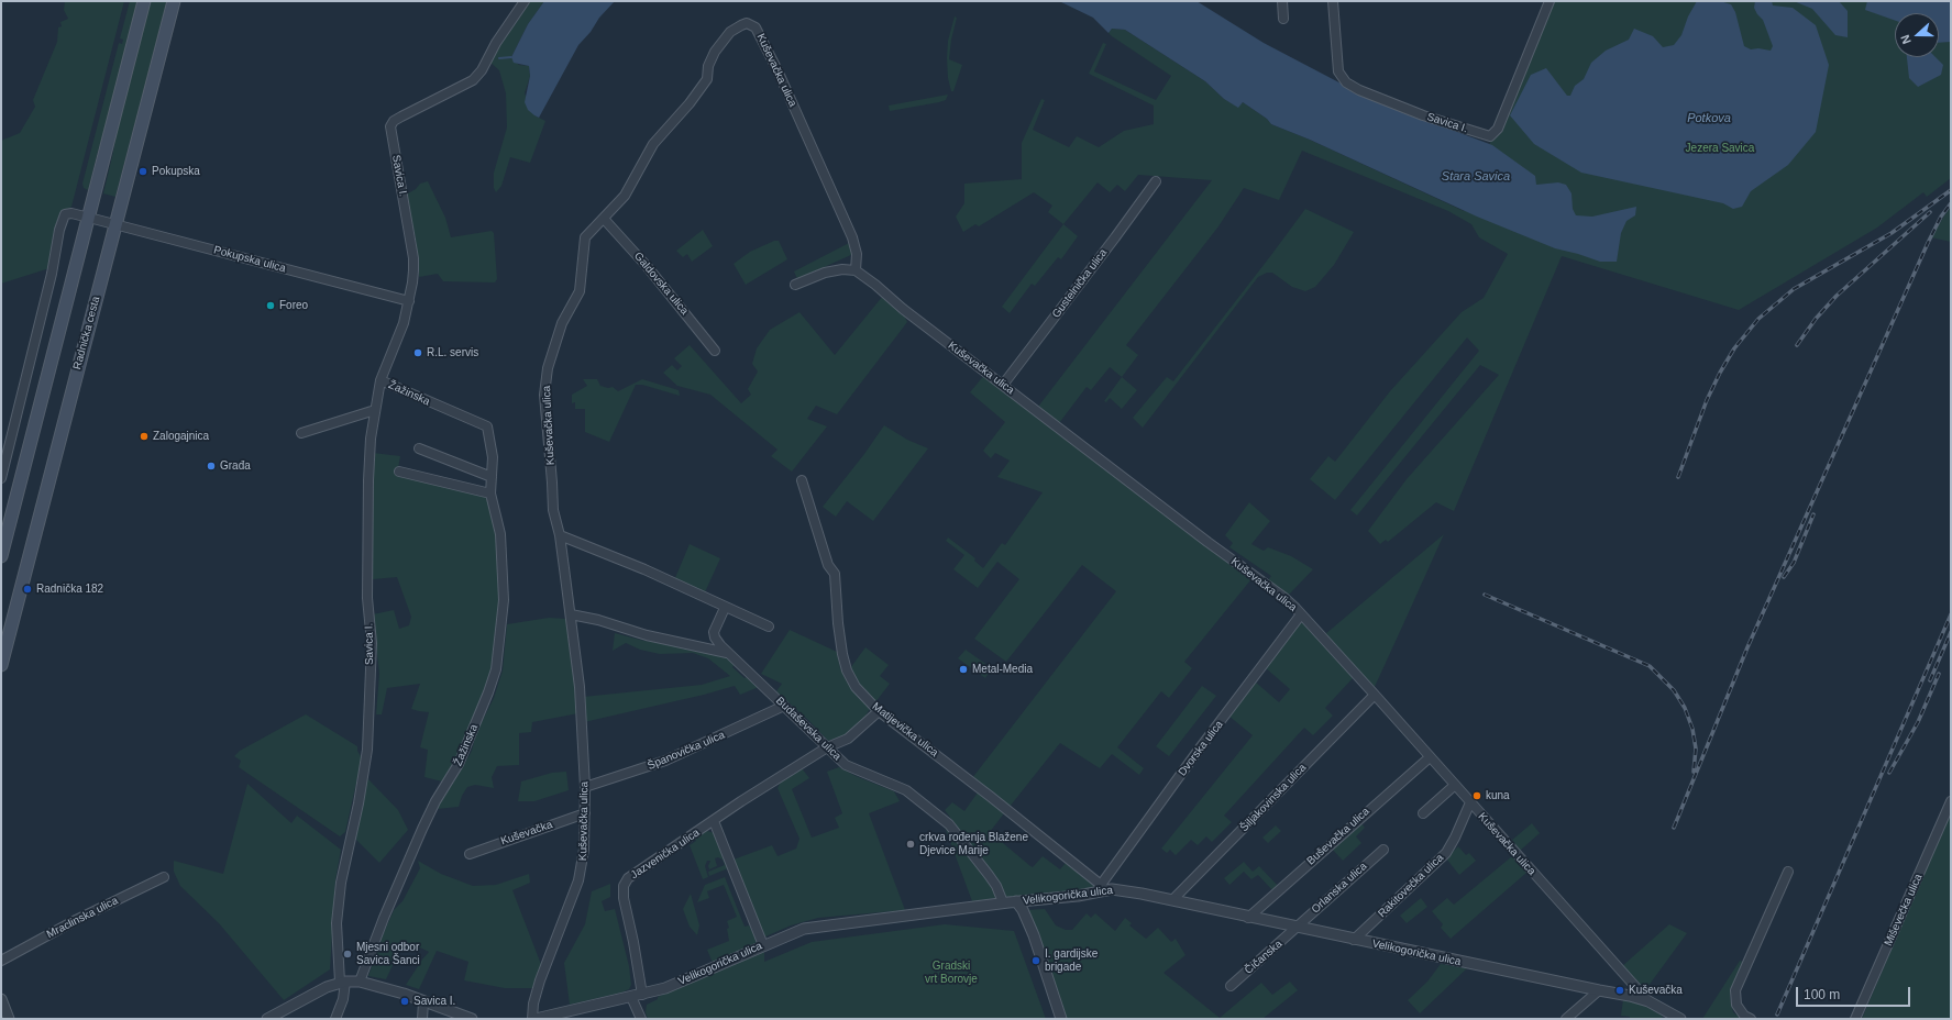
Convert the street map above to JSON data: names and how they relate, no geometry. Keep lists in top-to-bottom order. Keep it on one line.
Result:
{"streets":{"main road":["Radnička cesta"],"street":["Kuševačka ulica","Savica I.","Pokupska ulica","Galdovska ulica","Gustelnička ulica","Žažinska","Budaševska ulica","Matijevička ulica","Dvorska ulica","Španovička ulica","Šiljakovinska ulica","Kuševačka","Buševačka ulica","Jazvenička ulica","Rakitovečka ulica","Orlanska ulica","Velikogorička ulica","Miševečka ulica","Mraclinska ulica","Čičanska"]},"crossings":[["Kuševačka ulica","Galdovska ulica"],["Kuševačka ulica","Gustelnička ulica"],["Kuševačka ulica","Dvorska ulica"],["Kuševačka ulica","Španovička ulica"],["Kuševačka ulica","Šiljakovinska ulica"],["Kuševačka ulica","Kuševačka"],["Kuševačka ulica","Buševačka ulica"],["Kuševačka ulica","Rakitovečka ulica"],["Kuševačka ulica","Velikogorička ulica"],["Savica I.","Pokupska ulica"],["Savica I.","Žažinska"],["Pokupska ulica","Radnička cesta"],["Budaševska ulica","Španovička ulica"],["Budaševska ulica","Jazvenička ulica"],["Budaševska ulica","Velikogorička ulica"],["Matijevička ulica","Dvorska ulica"],["Matijevička ulica","Jazvenička ulica"],["Matijevička ulica","Velikogorička ulica"],["Dvorska ulica","Velikogorička ulica"],["Šiljakovinska ulica","Velikogorička ulica"],["Buševačka ulica","Velikogorička ulica"],["Jazvenička ulica","Velikogorička ulica"],["Rakitovečka ulica","Velikogorička ulica"],["Orlanska ulica","Velikogorička ulica"],["Orlanska ulica","Čičanska"],["Velikogorička ulica","Čičanska"]],"water":["Potkova","Stara Savica"],"parks":["Jezera Savica","Gradski vrt Borovje"],"places":["Pokupska","Foreo","R.L. servis","Zalogajnica","Građa","Radnička 182","Metal-Media","kuna","crkva rođenja Blažene Djevice Marije","Mjesni odbor Savica Šanci","I. gardijske brigade","Kuševačka","Savica I."],"scale_bar":"100 m","north":"left"}
